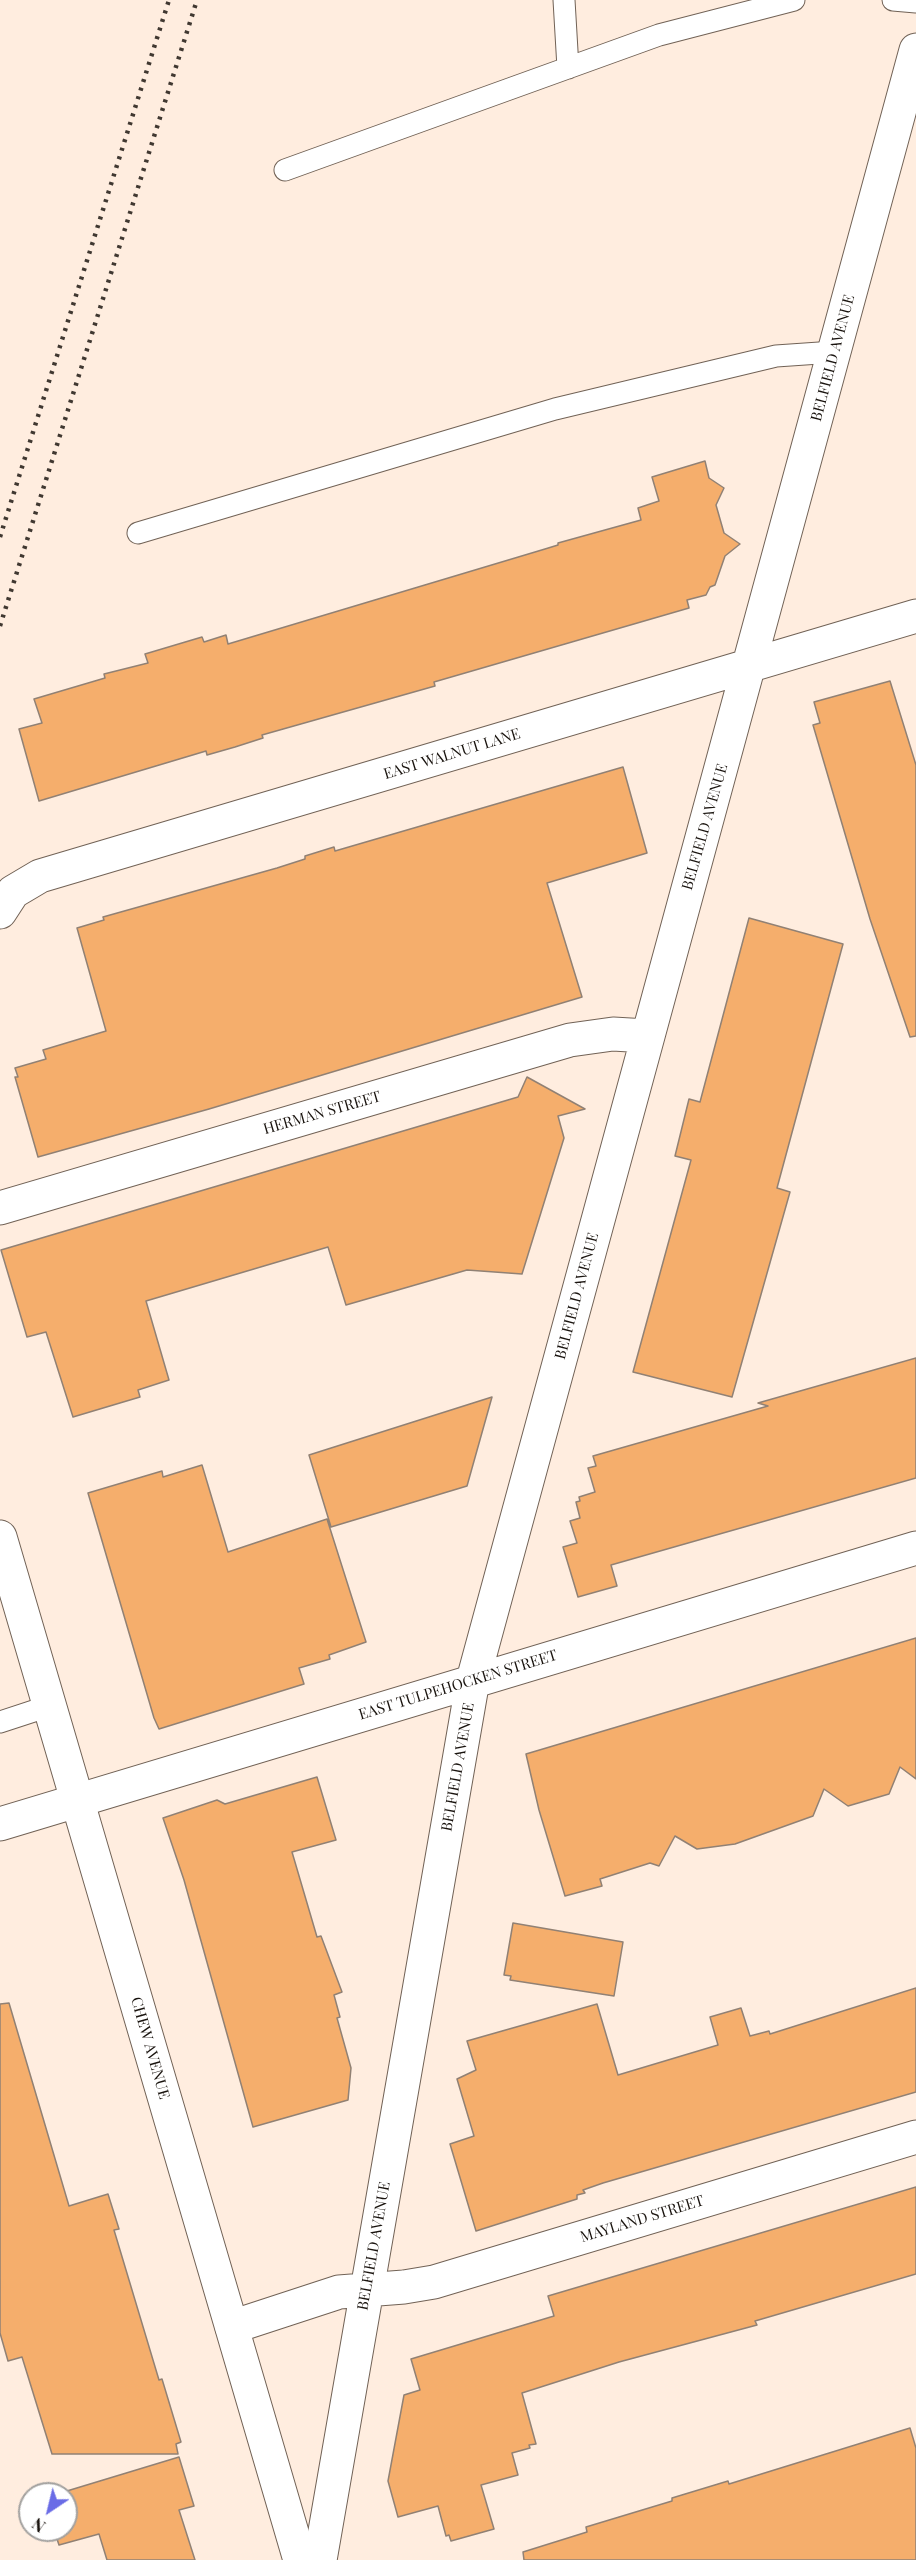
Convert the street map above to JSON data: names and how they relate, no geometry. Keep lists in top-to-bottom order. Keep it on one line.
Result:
{"streets":{"street":["BELFIELD AVENUE","EAST WALNUT LANE","HERMAN STREET","EAST TULPEHOCKEN STREET","CHEW AVENUE","MAYLAND STREET"]},"crossings":[["BELFIELD AVENUE","EAST WALNUT LANE"],["BELFIELD AVENUE","HERMAN STREET"],["BELFIELD AVENUE","EAST TULPEHOCKEN STREET"],["BELFIELD AVENUE","MAYLAND STREET"],["EAST TULPEHOCKEN STREET","CHEW AVENUE"],["CHEW AVENUE","MAYLAND STREET"]],"north":"bottom left"}
